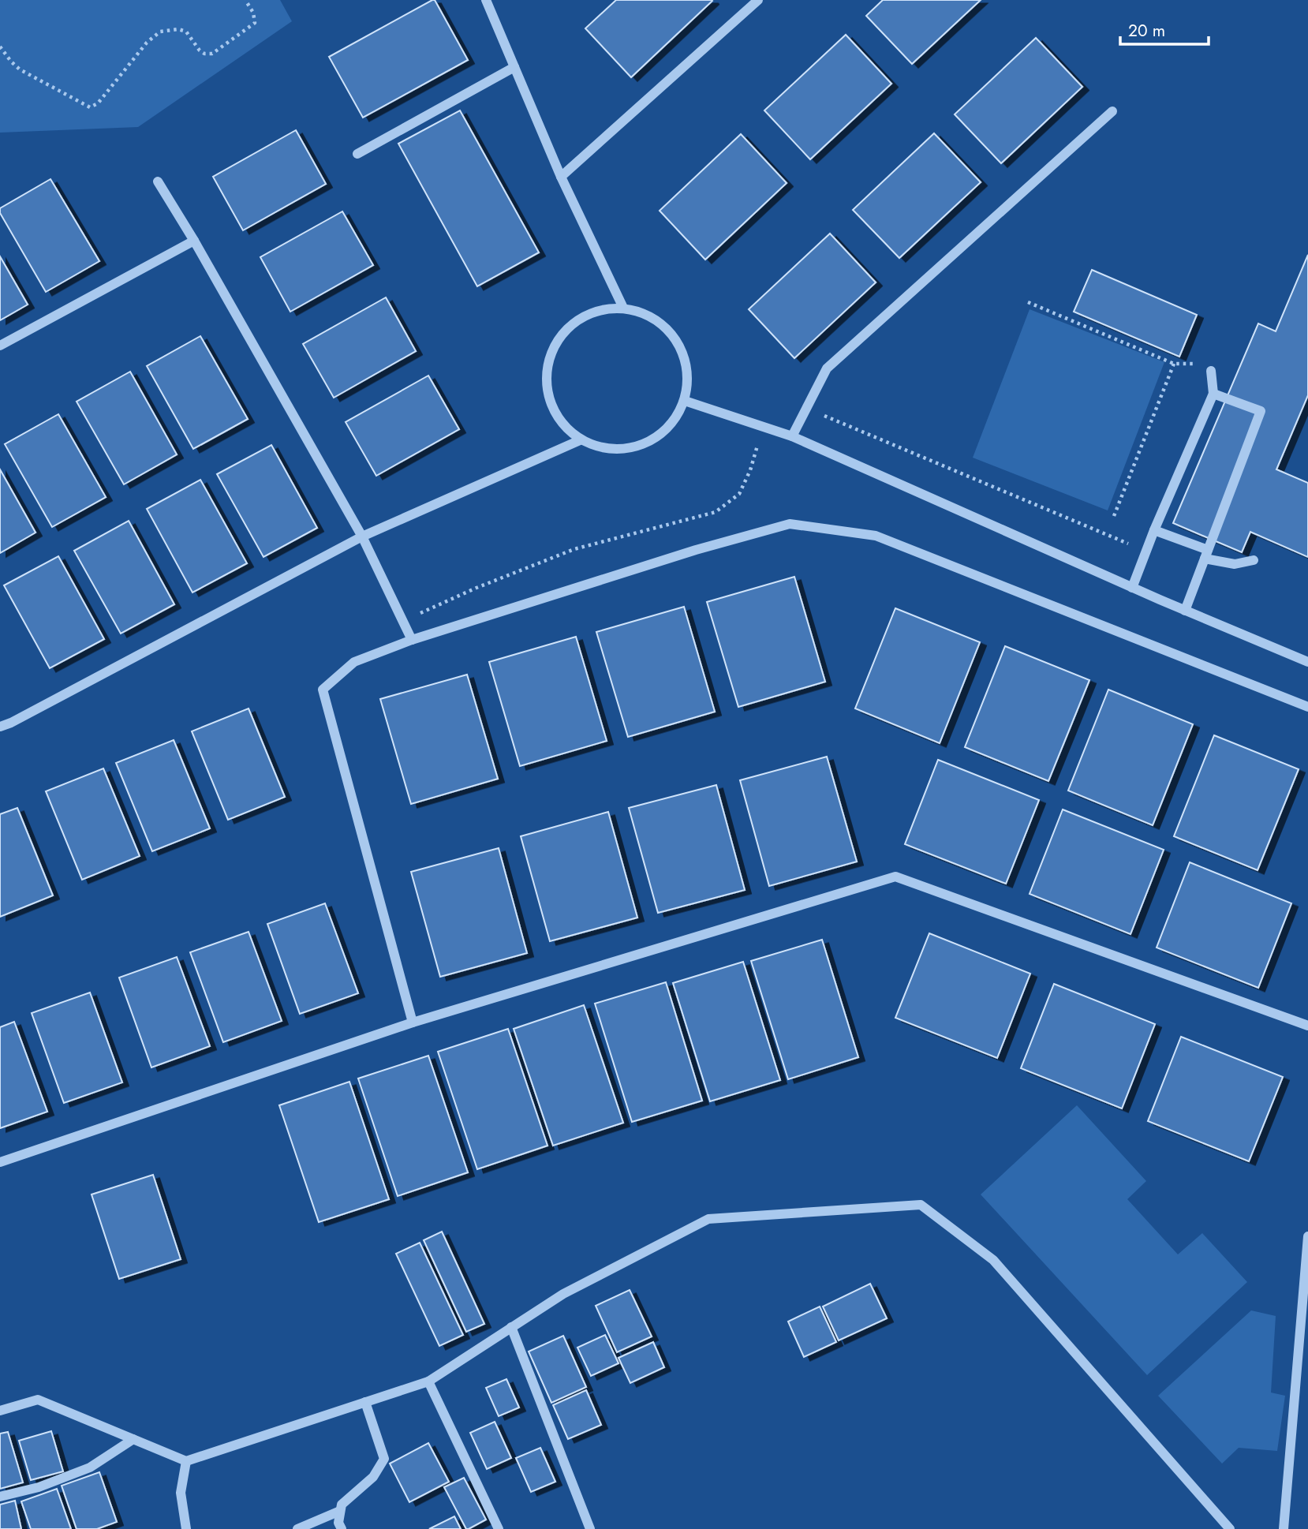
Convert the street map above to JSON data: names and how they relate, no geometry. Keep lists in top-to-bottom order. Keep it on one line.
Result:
{"scale_bar":"20 m"}
